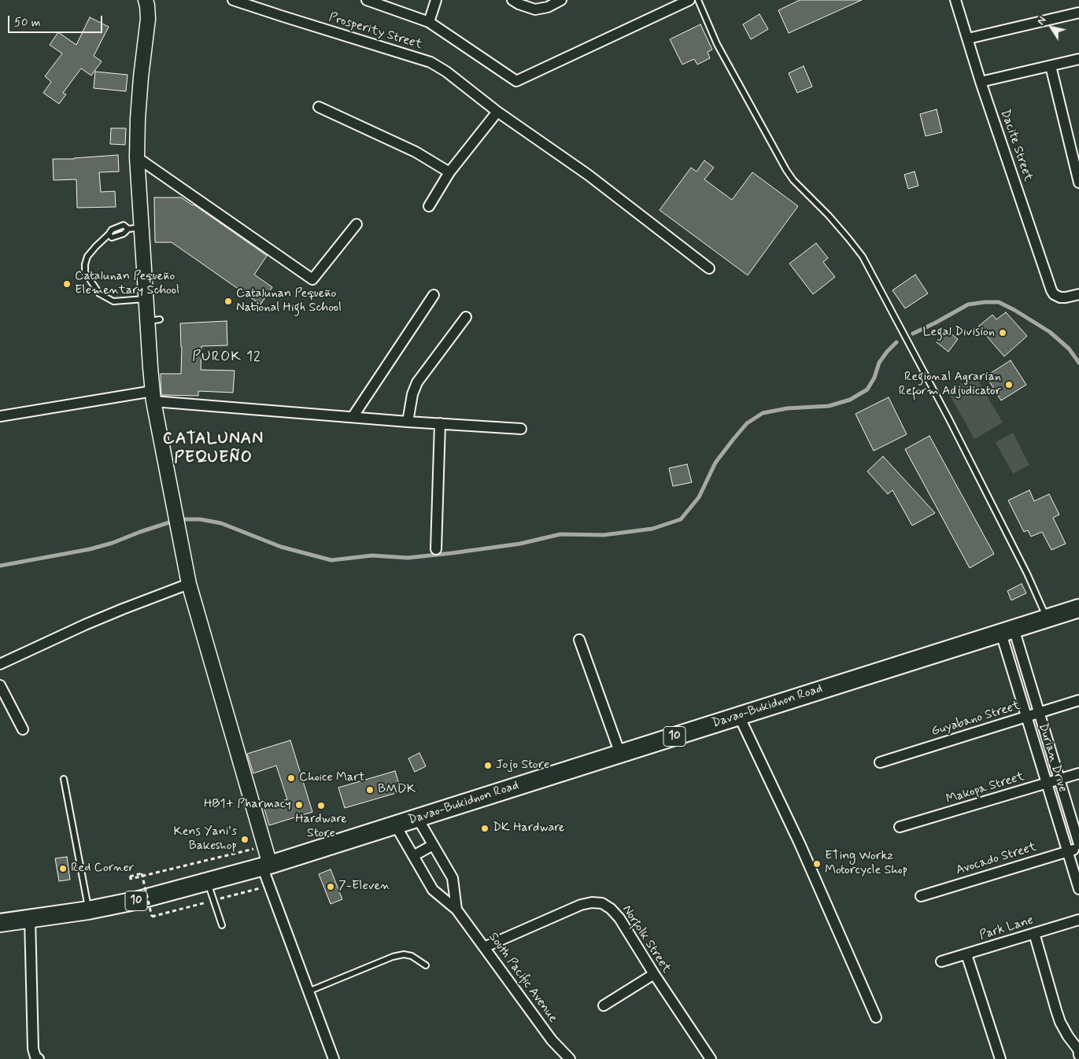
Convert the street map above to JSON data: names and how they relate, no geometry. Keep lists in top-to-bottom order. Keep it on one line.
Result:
{"streets":{"highway":["Davao-Bukidnon Road","10"],"street":["Prosperity Street","Dacite Street","Guyabano Street","Durian Drive","Makopa Street","Avocado Street","Park Lane","Norfolk Street","South Pacific Avenue"]},"crossings":[["Davao-Bukidnon Road","Durian Drive"],["Davao-Bukidnon Road","South Pacific Avenue"],["Guyabano Street","Durian Drive"],["Durian Drive","Makopa Street"],["Durian Drive","Avocado Street"],["Norfolk Street","South Pacific Avenue"]],"districts":["PUROK 12","CATALUNAN PEQUEÑO"],"places":["Catalunan Pequeño Elementary School","Catalunan Pequeño National High School","Legal Division","Regional Agrarian Reform Adjudicator","Jojo Store","Choice Mart","BMDK","HB1+ Pharmacy","Hardware Store","DK Hardware","Kens Yani's Bakeshop","ETing Workz Motorcycle Shop","Red Corner","7-Eleven"],"scale_bar":"50 m","north":"top left"}
